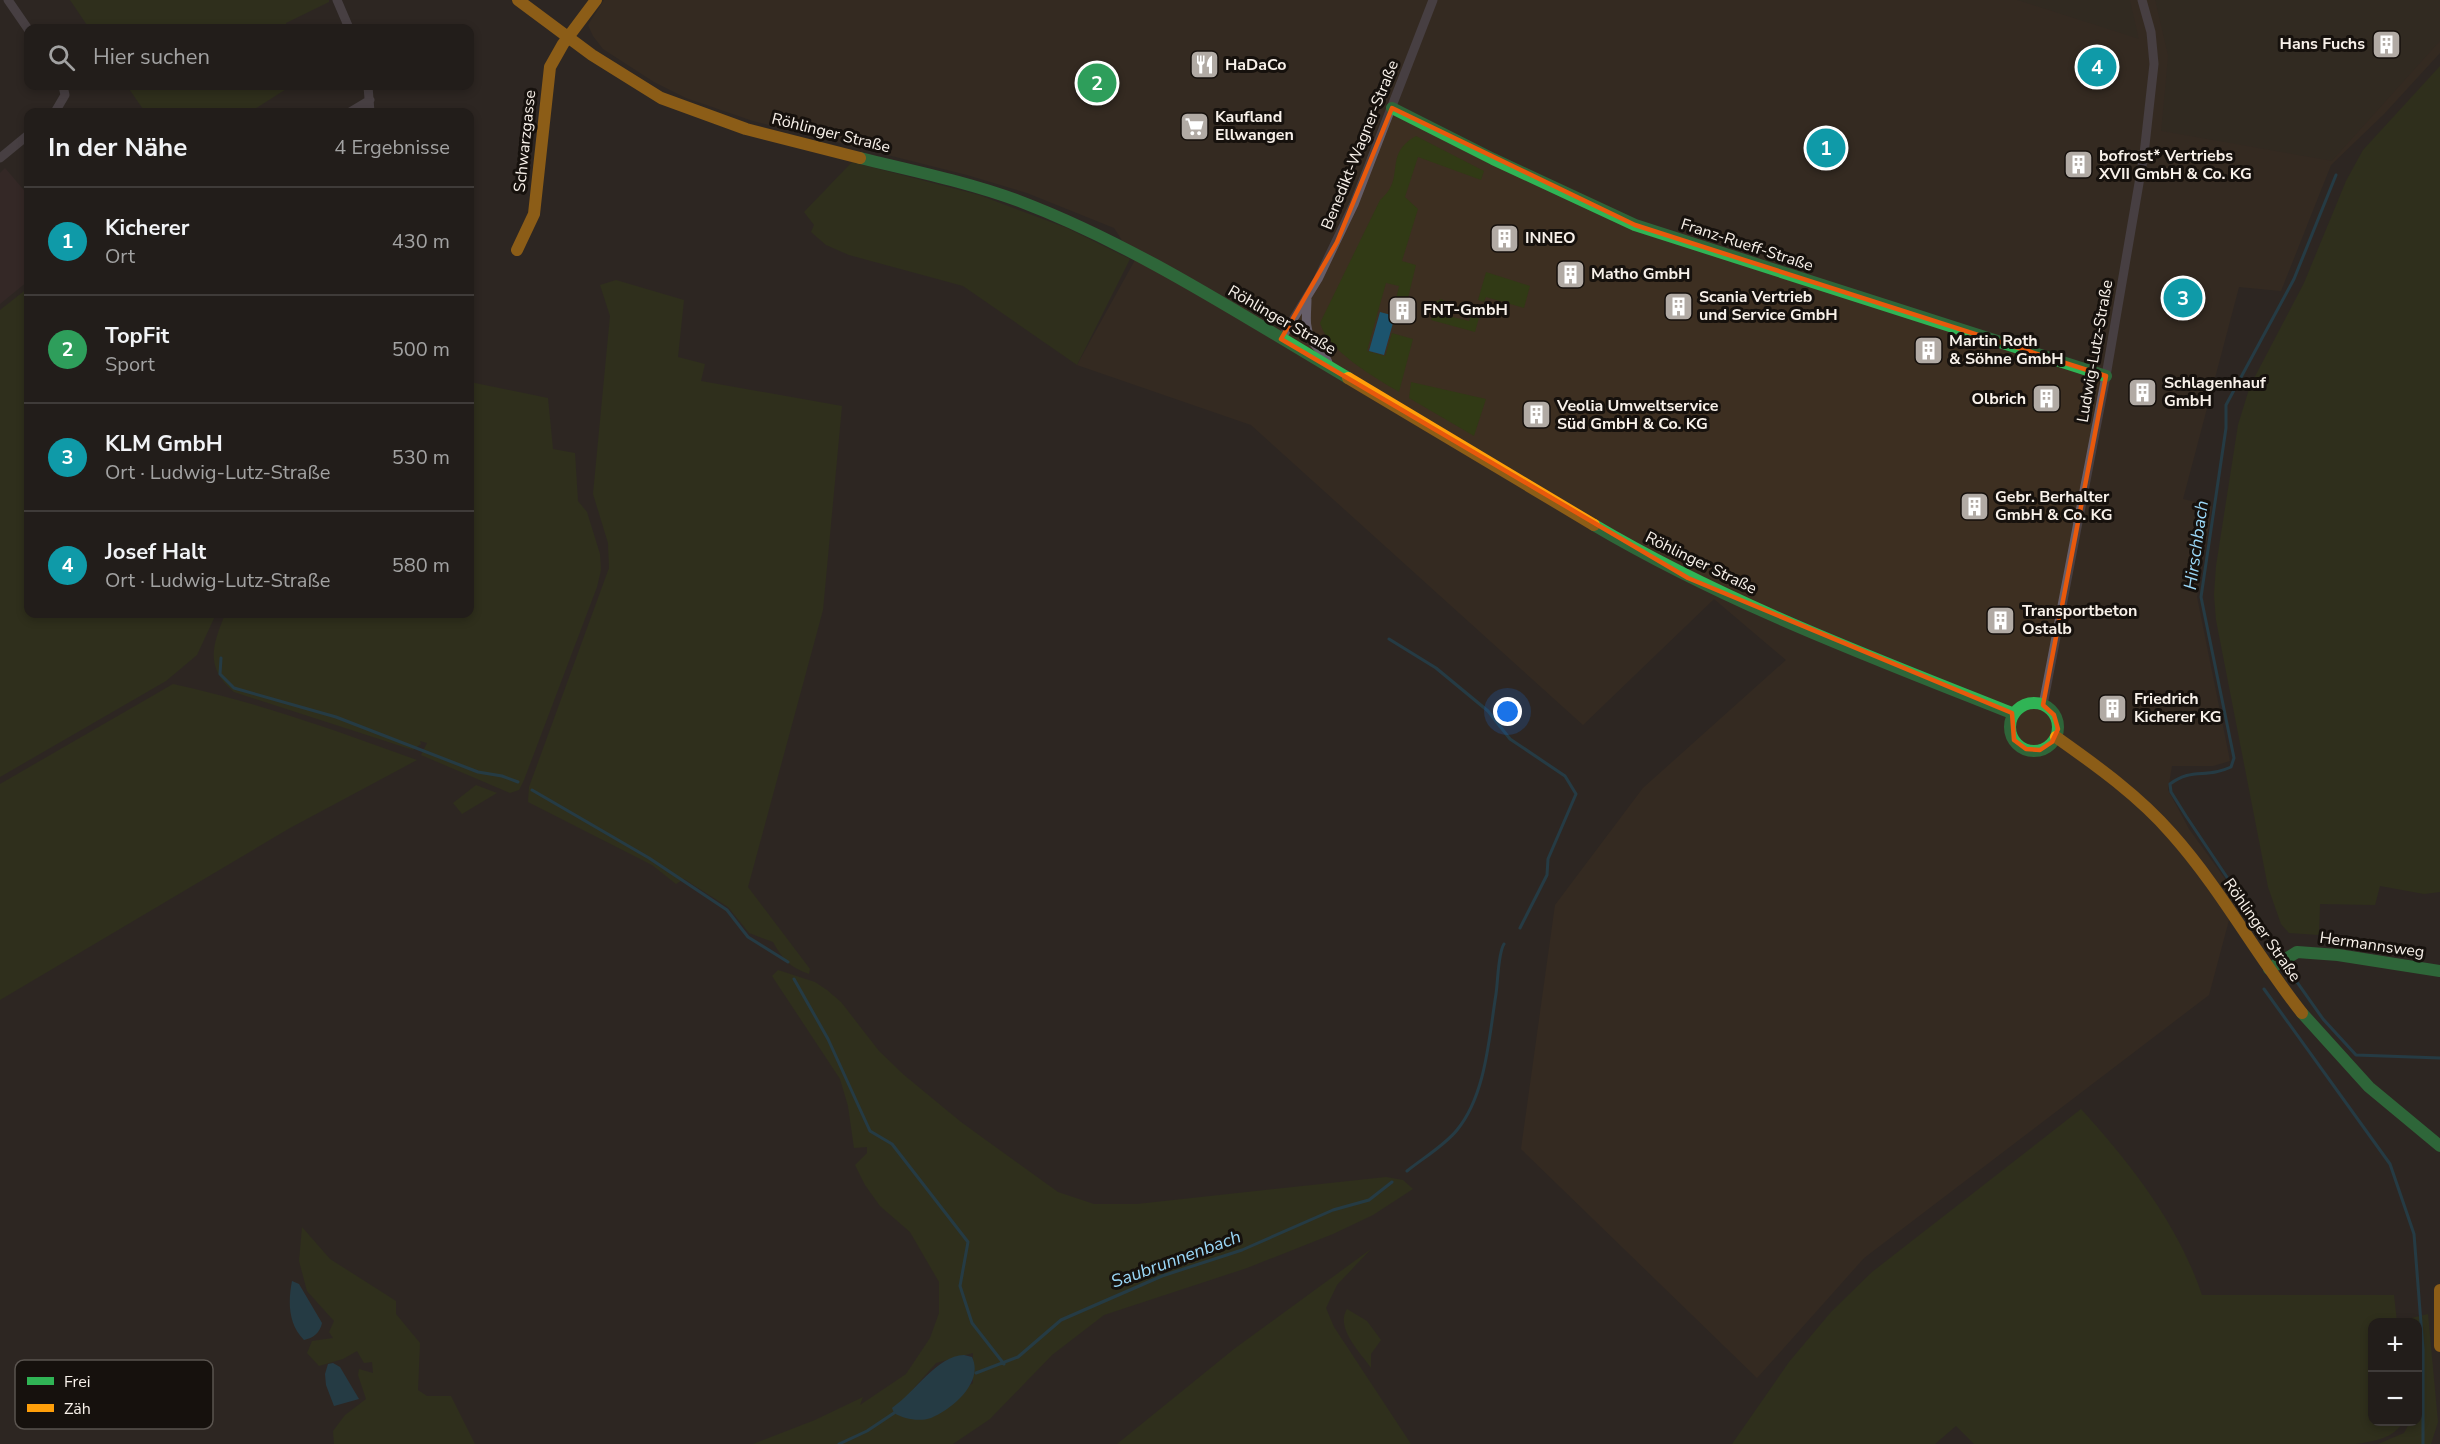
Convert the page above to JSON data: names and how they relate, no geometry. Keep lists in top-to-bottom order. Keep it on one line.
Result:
{"streets":{"street":["Röhlinger Straße","Schwarzgasse","Benedikt-Wagner-Straße","Franz-Rueff-Straße","Ludwig-Lutz-Straße","Hermannsweg"]},"crossings":[["Röhlinger Straße","Schwarzgasse"],["Röhlinger Straße","Benedikt-Wagner-Straße"],["Röhlinger Straße","Ludwig-Lutz-Straße"],["Röhlinger Straße","Hermannsweg"],["Benedikt-Wagner-Straße","Franz-Rueff-Straße"],["Franz-Rueff-Straße","Ludwig-Lutz-Straße"]],"water":["Hirschbach","Saubrunnenbach"],"places":{"building":["Hans Fuchs","bofrost* Vertriebs XVII GmbH & Co. KG","INNEO","Matho GmbH","Scania Vertrieb und Service GmbH","FNT-GmbH","Martin Roth & Söhne GmbH","Schlagenhauf GmbH","Olbrich","Veolia Umweltservice Süd GmbH & Co. KG","Gebr. Berhalter GmbH & Co. KG","Transportbeton Ostalb","Friedrich Kicherer KG"],"restaurant":["HaDaCo"],"supermarket":["Kaufland Ellwangen"]},"legend":["Frei","Zäh"],"page":{"search":"Hier suchen","pins":["4","2","1","3"],"heading":["In der Nähe","4 Ergebnisse"],"list":[{"mark":"1","name":"Kicherer","note":"Ort","value":"430 m"},{"mark":"2","name":"TopFit","note":"Sport","value":"500 m"},{"mark":"3","name":"KLM GmbH","note":"Ort · Ludwig-Lutz-Straße","value":"530 m"},{"mark":"4","name":"Josef Halt","note":"Ort · Ludwig-Lutz-Straße","value":"580 m"}],"map_buttons":["+","−"]}}
